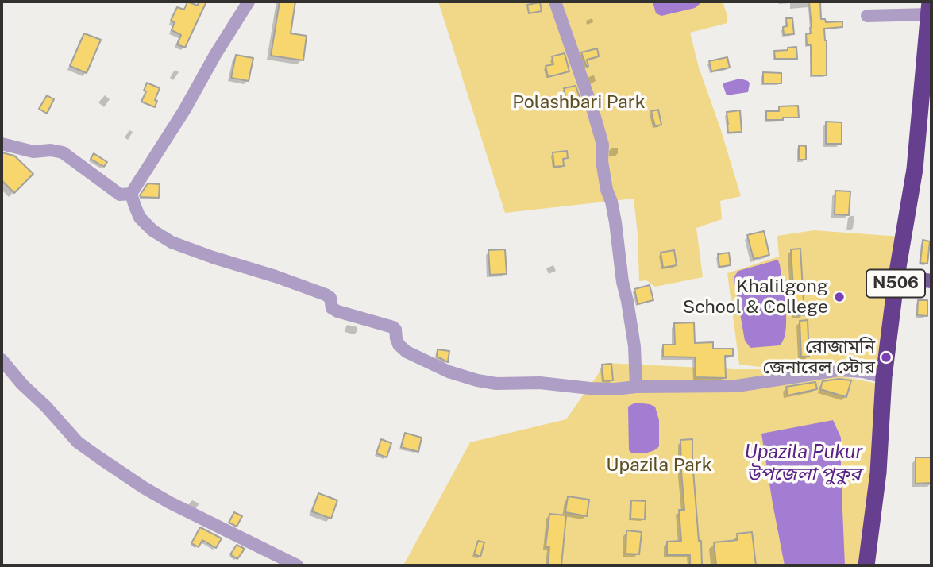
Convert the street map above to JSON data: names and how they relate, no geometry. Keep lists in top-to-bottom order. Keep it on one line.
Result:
{"streets":{"highway":["N506"]},"water":["Upazila Pukur উপজেলা পুকুর"],"parks":["Polashbari Park","Upazila Park"],"places":["Khalilgong School & College","রোজামনি জেনারেল স্টোর"]}
